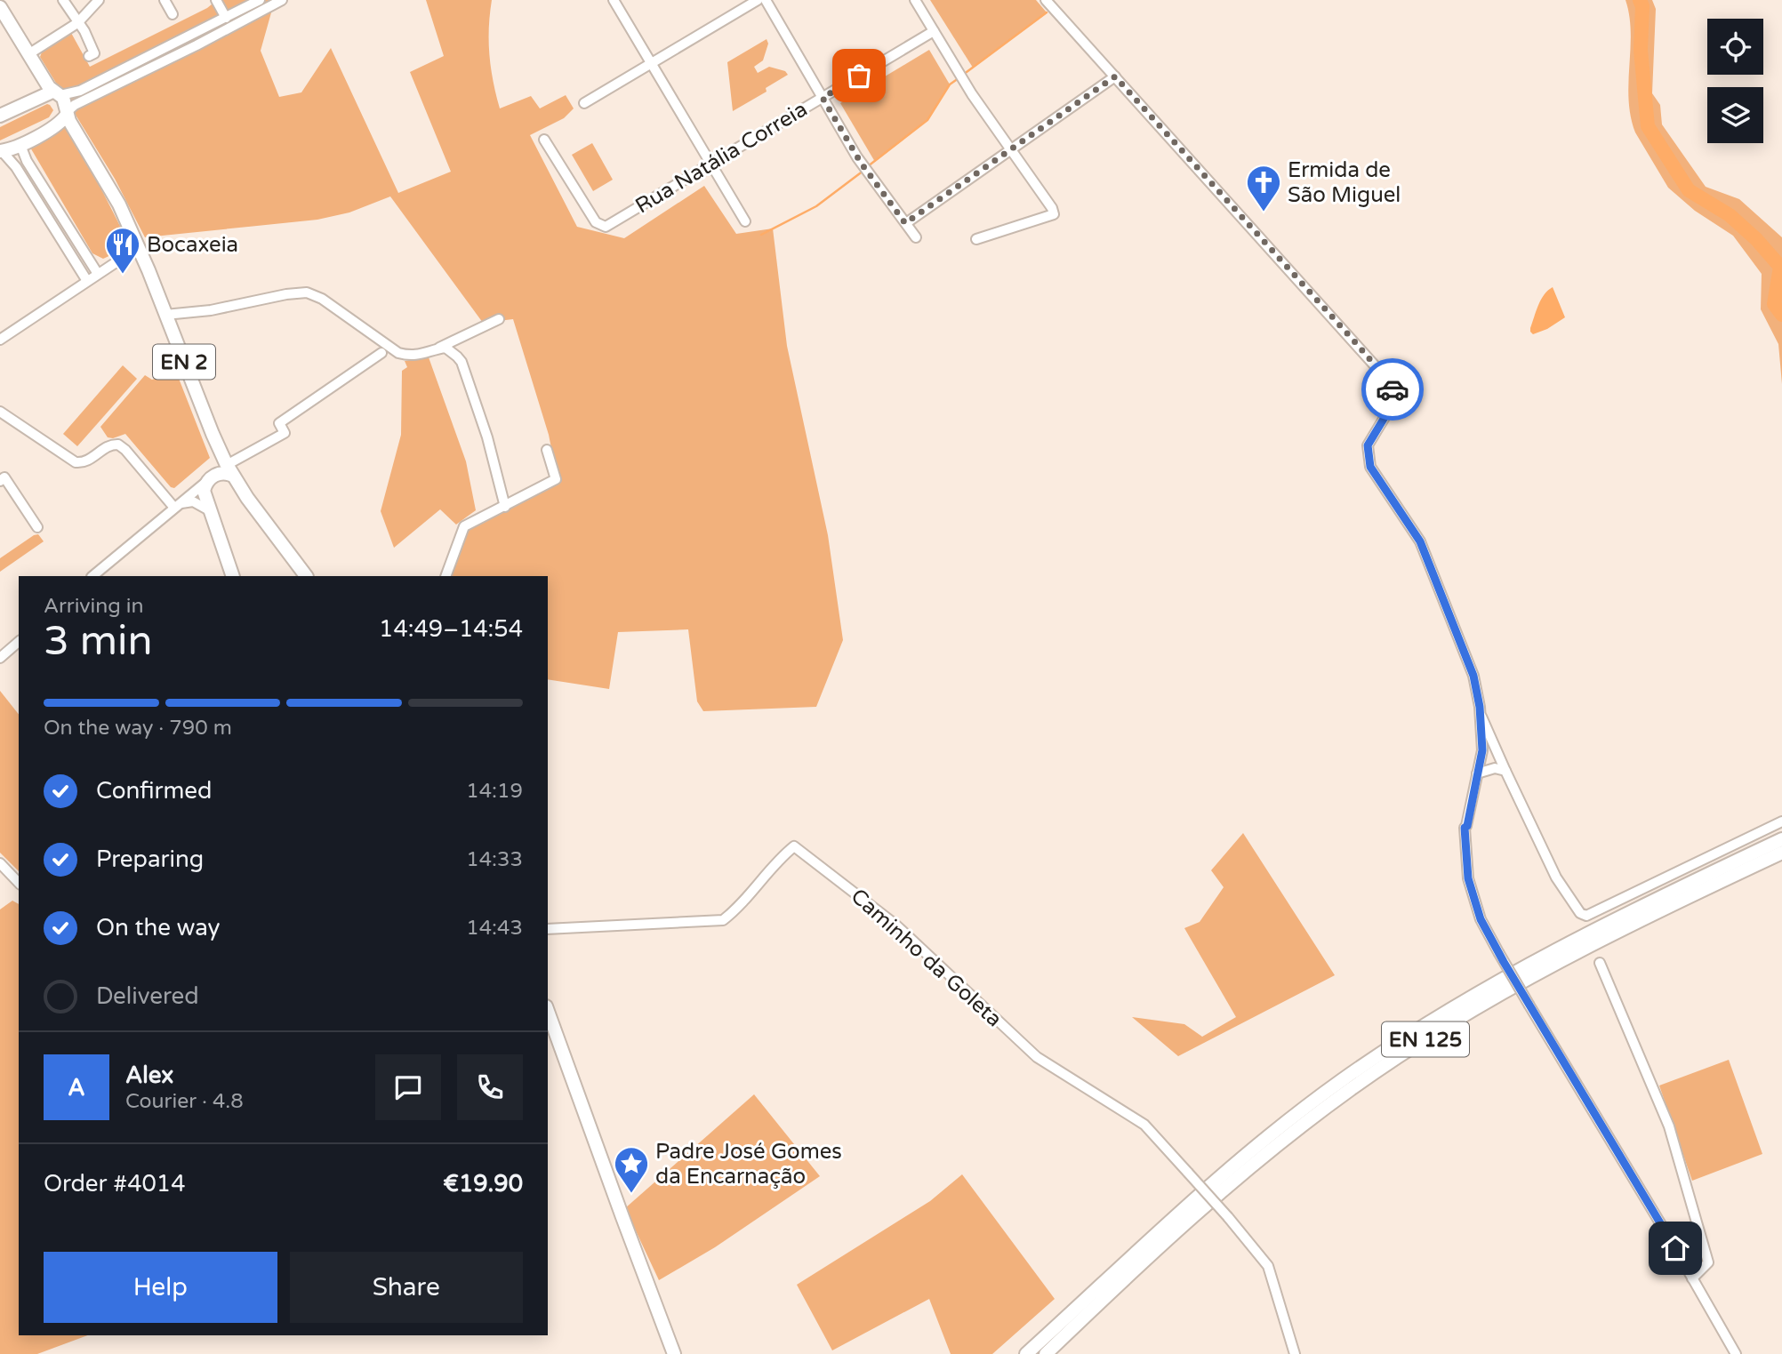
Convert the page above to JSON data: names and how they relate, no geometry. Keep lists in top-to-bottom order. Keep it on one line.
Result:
{"streets":{"main road":["EN 2","EN 125"],"street":["Rua Natália Correia","Caminho da Goleta"]},"places":{"church":["Ermida de São Miguel"],"restaurant":["Bocaxeia"],"place":["Padre José Gomes da Encarnação"]},"page":{"heading":["3 min","Arriving in","14:49–14:54"],"panel":["Alex","Courier · 4.8","Order #4014","€19.90"],"bar":"On the way · 790 m","list":[["Confirmed","14:19"],["Preparing","14:33"],["On the way","14:43"],"Delivered"],"round":"A","buttons":["Help","Share"]}}
